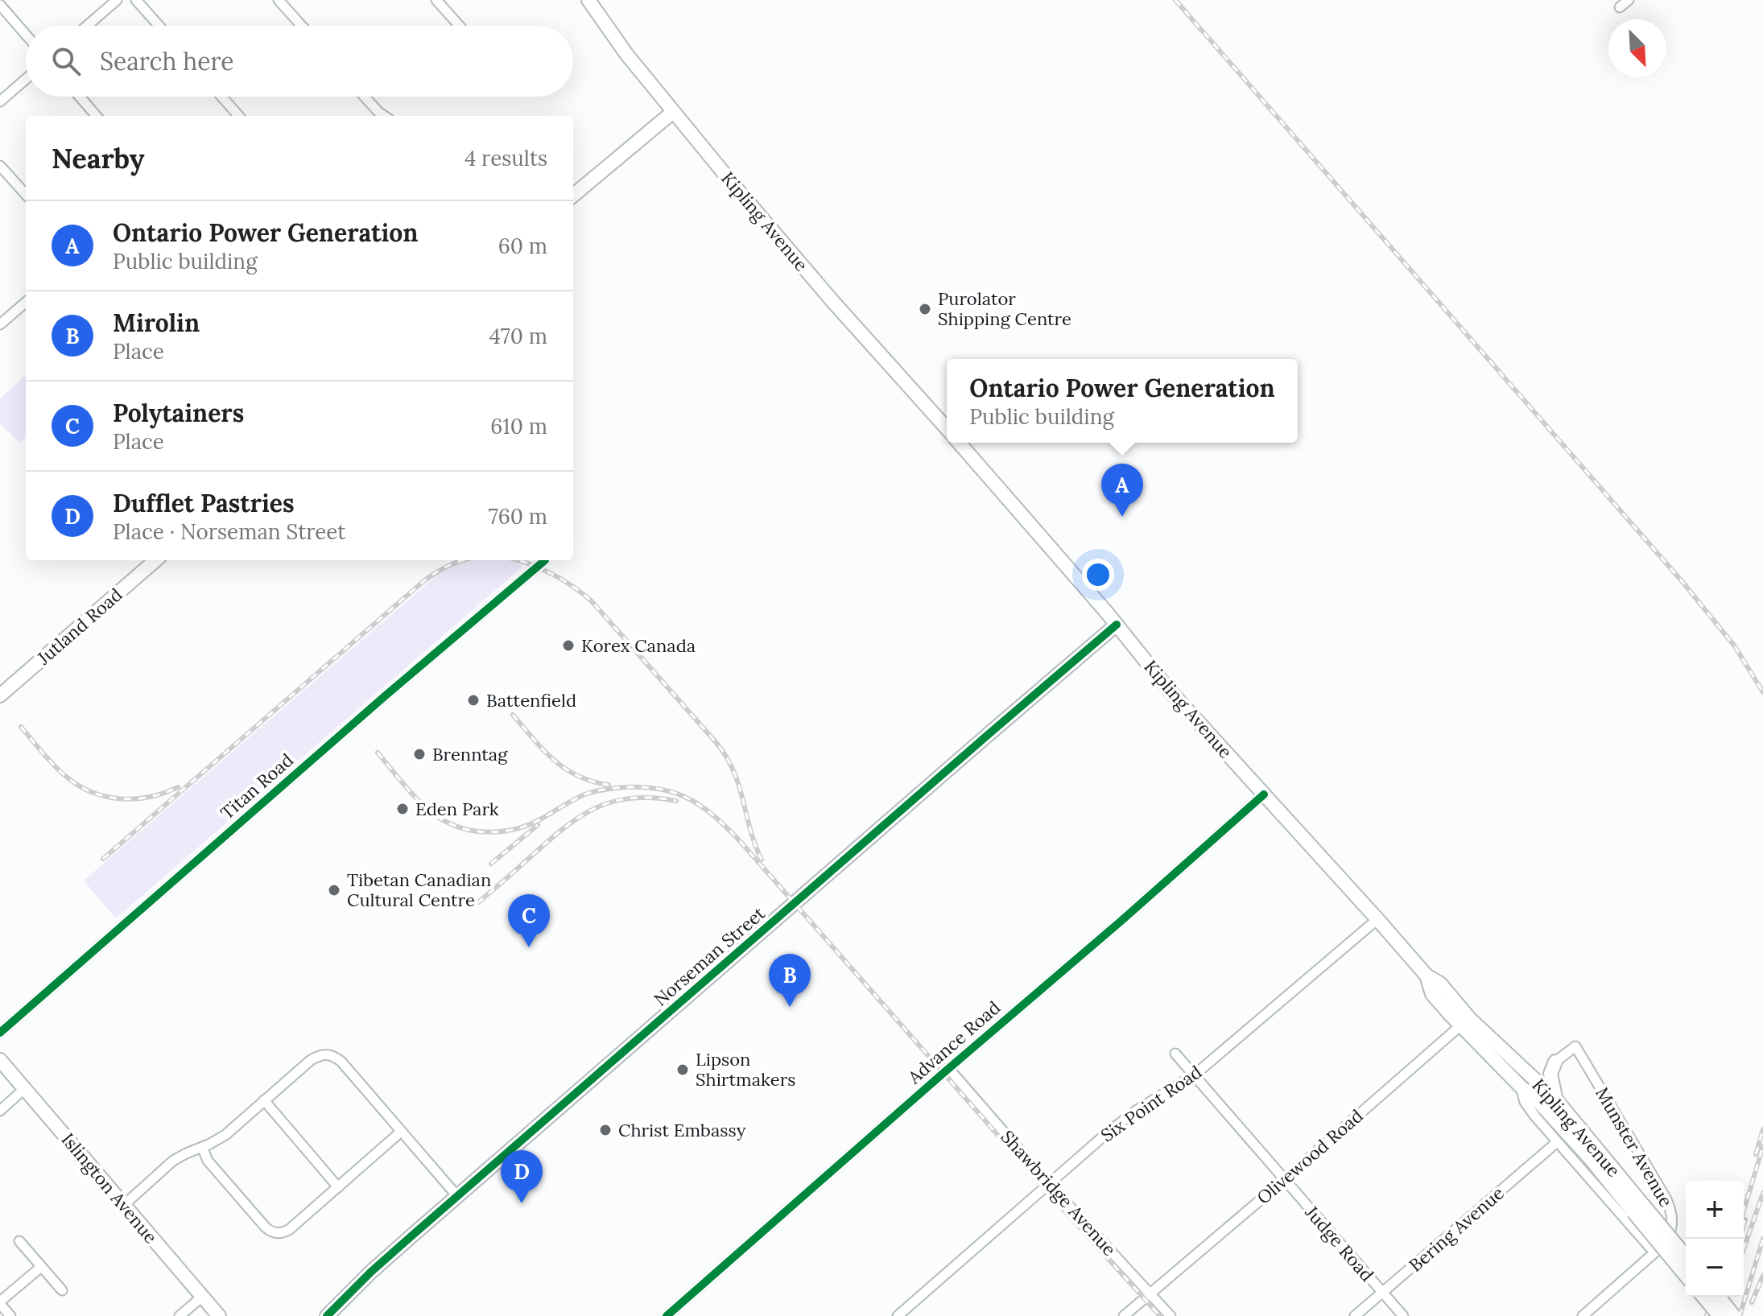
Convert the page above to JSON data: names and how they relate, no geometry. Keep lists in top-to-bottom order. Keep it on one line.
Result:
{"streets":{"main road":["Kipling Avenue","Jutland Road","Norseman Street","Islington Avenue"],"street":["Titan Road","Advance Road","Six Point Road","Munster Avenue","Olivewood Road","Shawbridge Avenue","Bering Avenue","Judge Road"]},"crossings":[["Kipling Avenue","Norseman Street"],["Kipling Avenue","Advance Road"],["Kipling Avenue","Six Point Road"],["Kipling Avenue","Munster Avenue"],["Kipling Avenue","Olivewood Road"],["Kipling Avenue","Bering Avenue"],["Advance Road","Shawbridge Avenue"],["Six Point Road","Shawbridge Avenue"],["Six Point Road","Judge Road"],["Olivewood Road","Shawbridge Avenue"],["Olivewood Road","Judge Road"],["Bering Avenue","Judge Road"]],"places":["Purolator Shipping Centre","Korex Canada","Battenfield","Brenntag","Eden Park","Tibetan Canadian Cultural Centre","Lipson Shirtmakers","Christ Embassy"],"north":"bottom right","page":{"search":"Search here","heading":["Nearby","4 results"],"list":[{"mark":"A","name":"Ontario Power Generation","note":"Public building","value":"60 m"},{"mark":"B","name":"Mirolin","note":"Place","value":"470 m"},{"mark":"C","name":"Polytainers","note":"Place","value":"610 m"},{"mark":"D","name":"Dufflet Pastries","note":"Place · Norseman Street","value":"760 m"}],"popup":["Ontario Power Generation","Public building"],"pins":["A","C","B","D"],"map_buttons":["+","−"]}}
